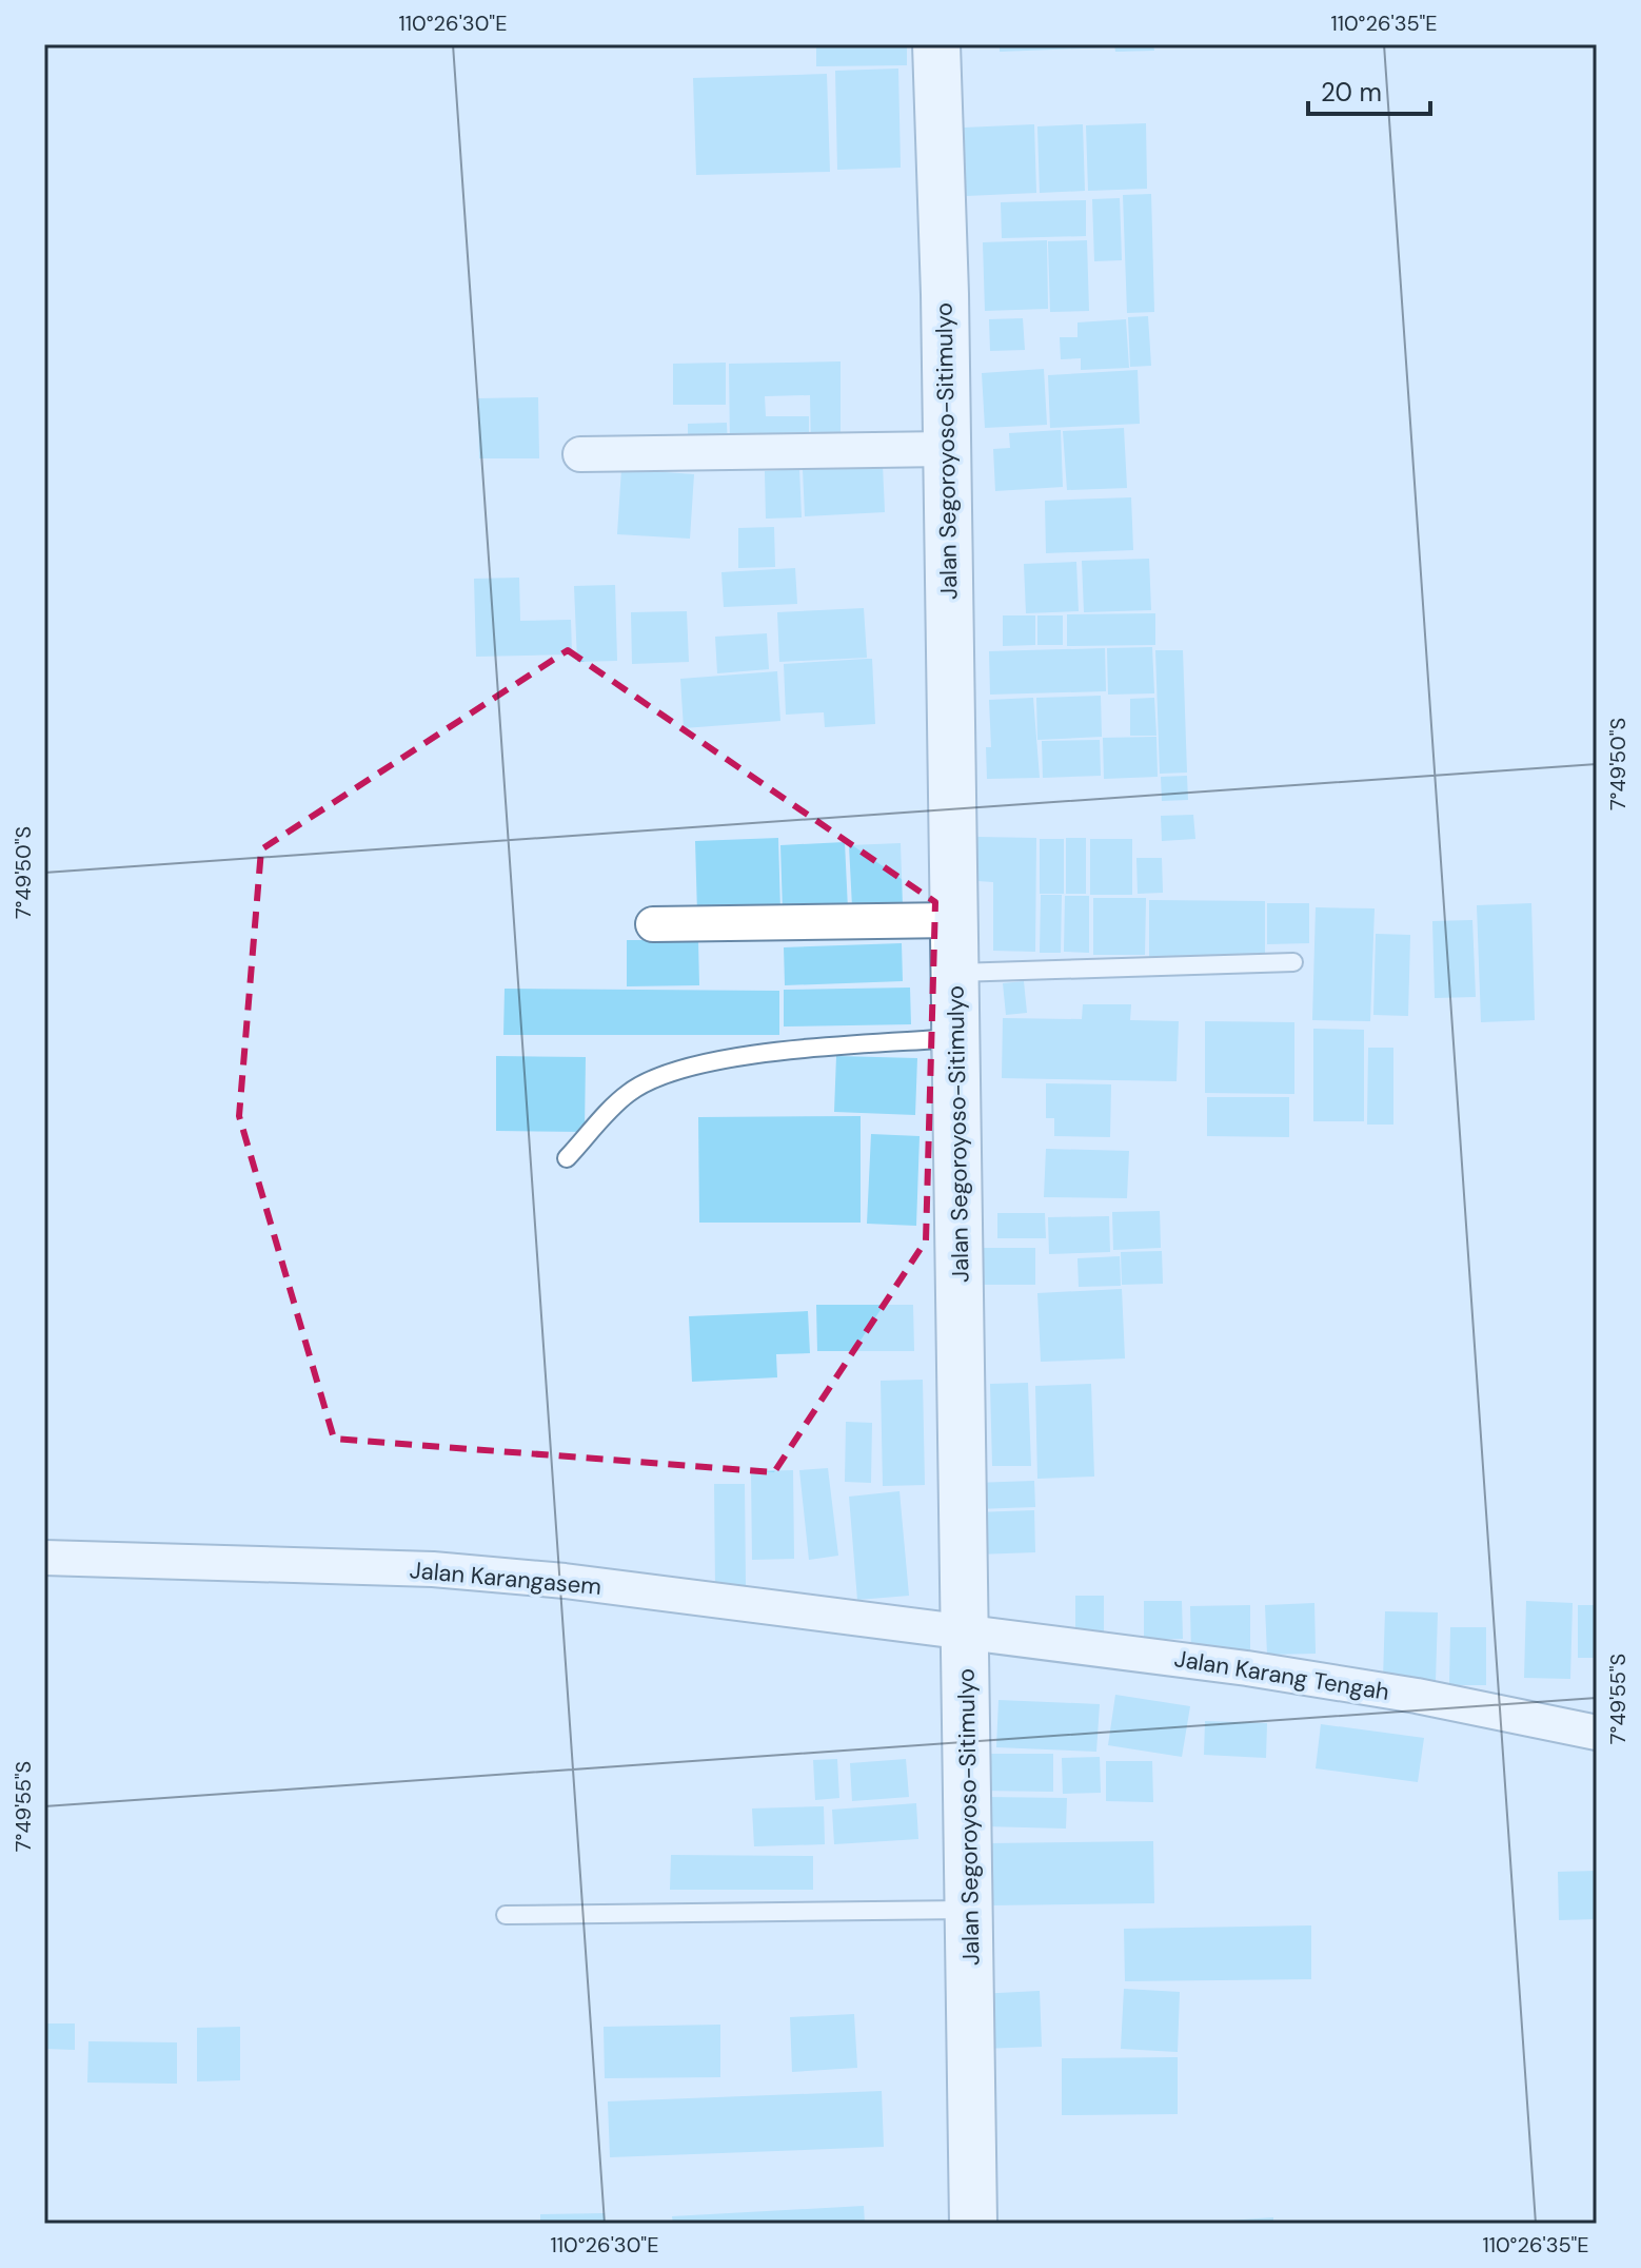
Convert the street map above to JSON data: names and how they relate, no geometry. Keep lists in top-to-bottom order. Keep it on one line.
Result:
{"streets":{"main road":["Jalan Segoroyoso-Sitimulyo"],"street":["Jalan Karangasem","Jalan Karang Tengah"]},"crossings":[["Jalan Segoroyoso-Sitimulyo","Jalan Karangasem"],["Jalan Segoroyoso-Sitimulyo","Jalan Karang Tengah"],["Jalan Karangasem","Jalan Karang Tengah"]],"scale_bar":"20 m","coordinates":["110°26'30\"E","110°26'35\"E","7°49'50\"S","7°49'55\"S"]}
